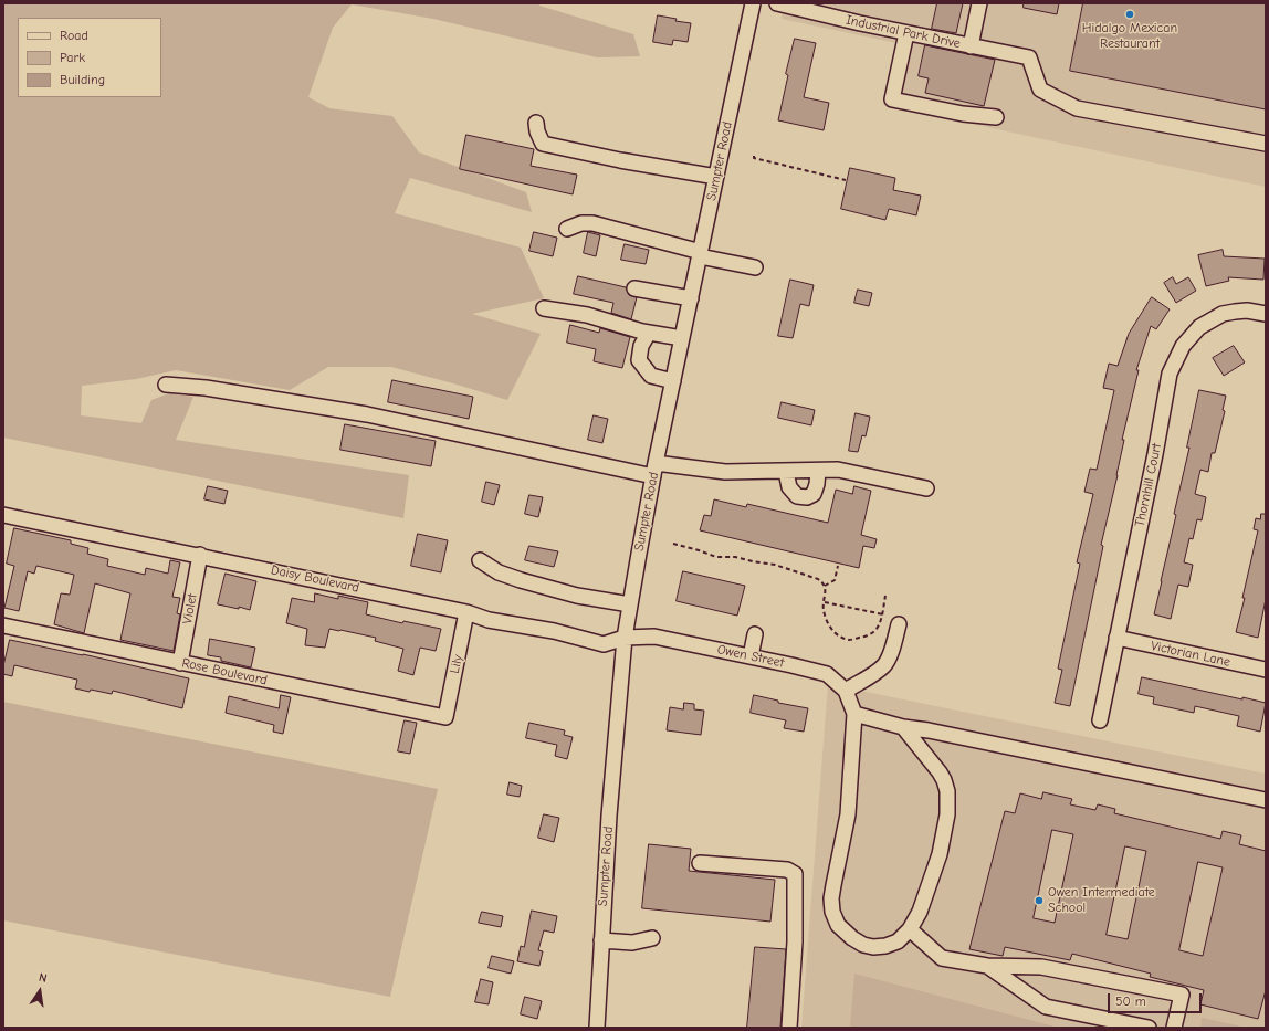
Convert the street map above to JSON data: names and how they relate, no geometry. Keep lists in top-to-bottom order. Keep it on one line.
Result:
{"streets":{"street":["Industrial Park Drive","Sumpter Road","Thornhill Court","Daisy Boulevard","Violet","Victorian Lane","Owen Street","Lily","Rose Boulevard"]},"crossings":[["Sumpter Road","Daisy Boulevard"],["Sumpter Road","Owen Street"],["Thornhill Court","Victorian Lane"],["Daisy Boulevard","Violet"],["Daisy Boulevard","Owen Street"],["Daisy Boulevard","Lily"],["Violet","Rose Boulevard"],["Lily","Rose Boulevard"]],"places":["Hidalgo Mexican Restaurant","Owen Intermediate School"],"legend":["Road","Park","Building"],"scale_bar":"50 m","north":"top"}
